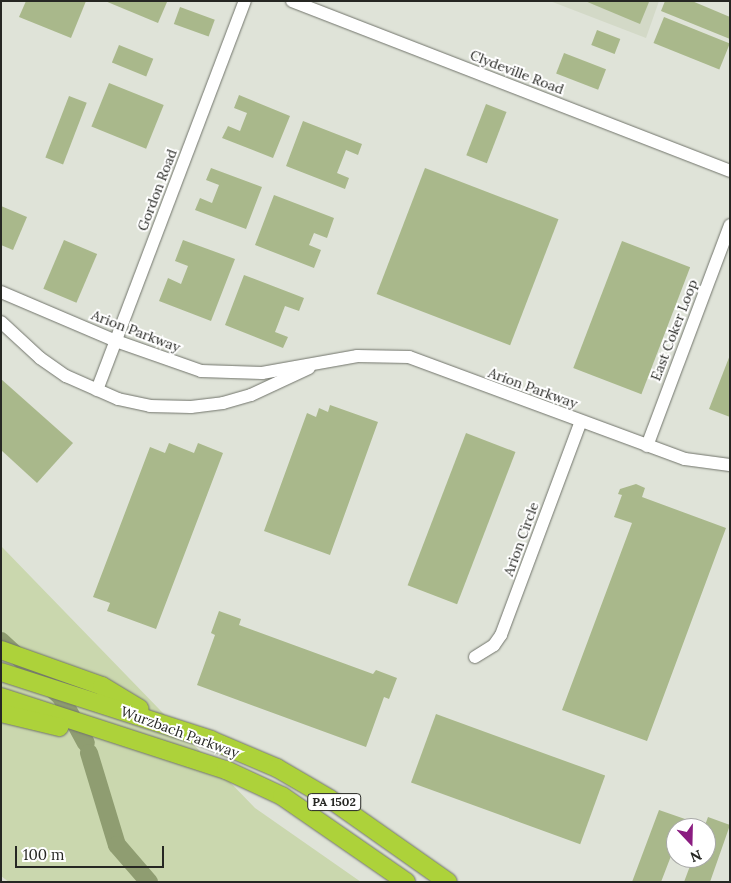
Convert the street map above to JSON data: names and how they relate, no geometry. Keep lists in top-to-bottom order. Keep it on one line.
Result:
{"streets":{"highway":["Wurzbach Parkway","PA 1502"],"street":["Clydeville Road","Gordon Road","East Coker Loop","Arion Parkway","Arion Circle"]},"crossings":[["Gordon Road","Arion Parkway"],["East Coker Loop","Arion Parkway"],["Arion Parkway","Arion Circle"]],"scale_bar":"100 m","north":"bottom"}
